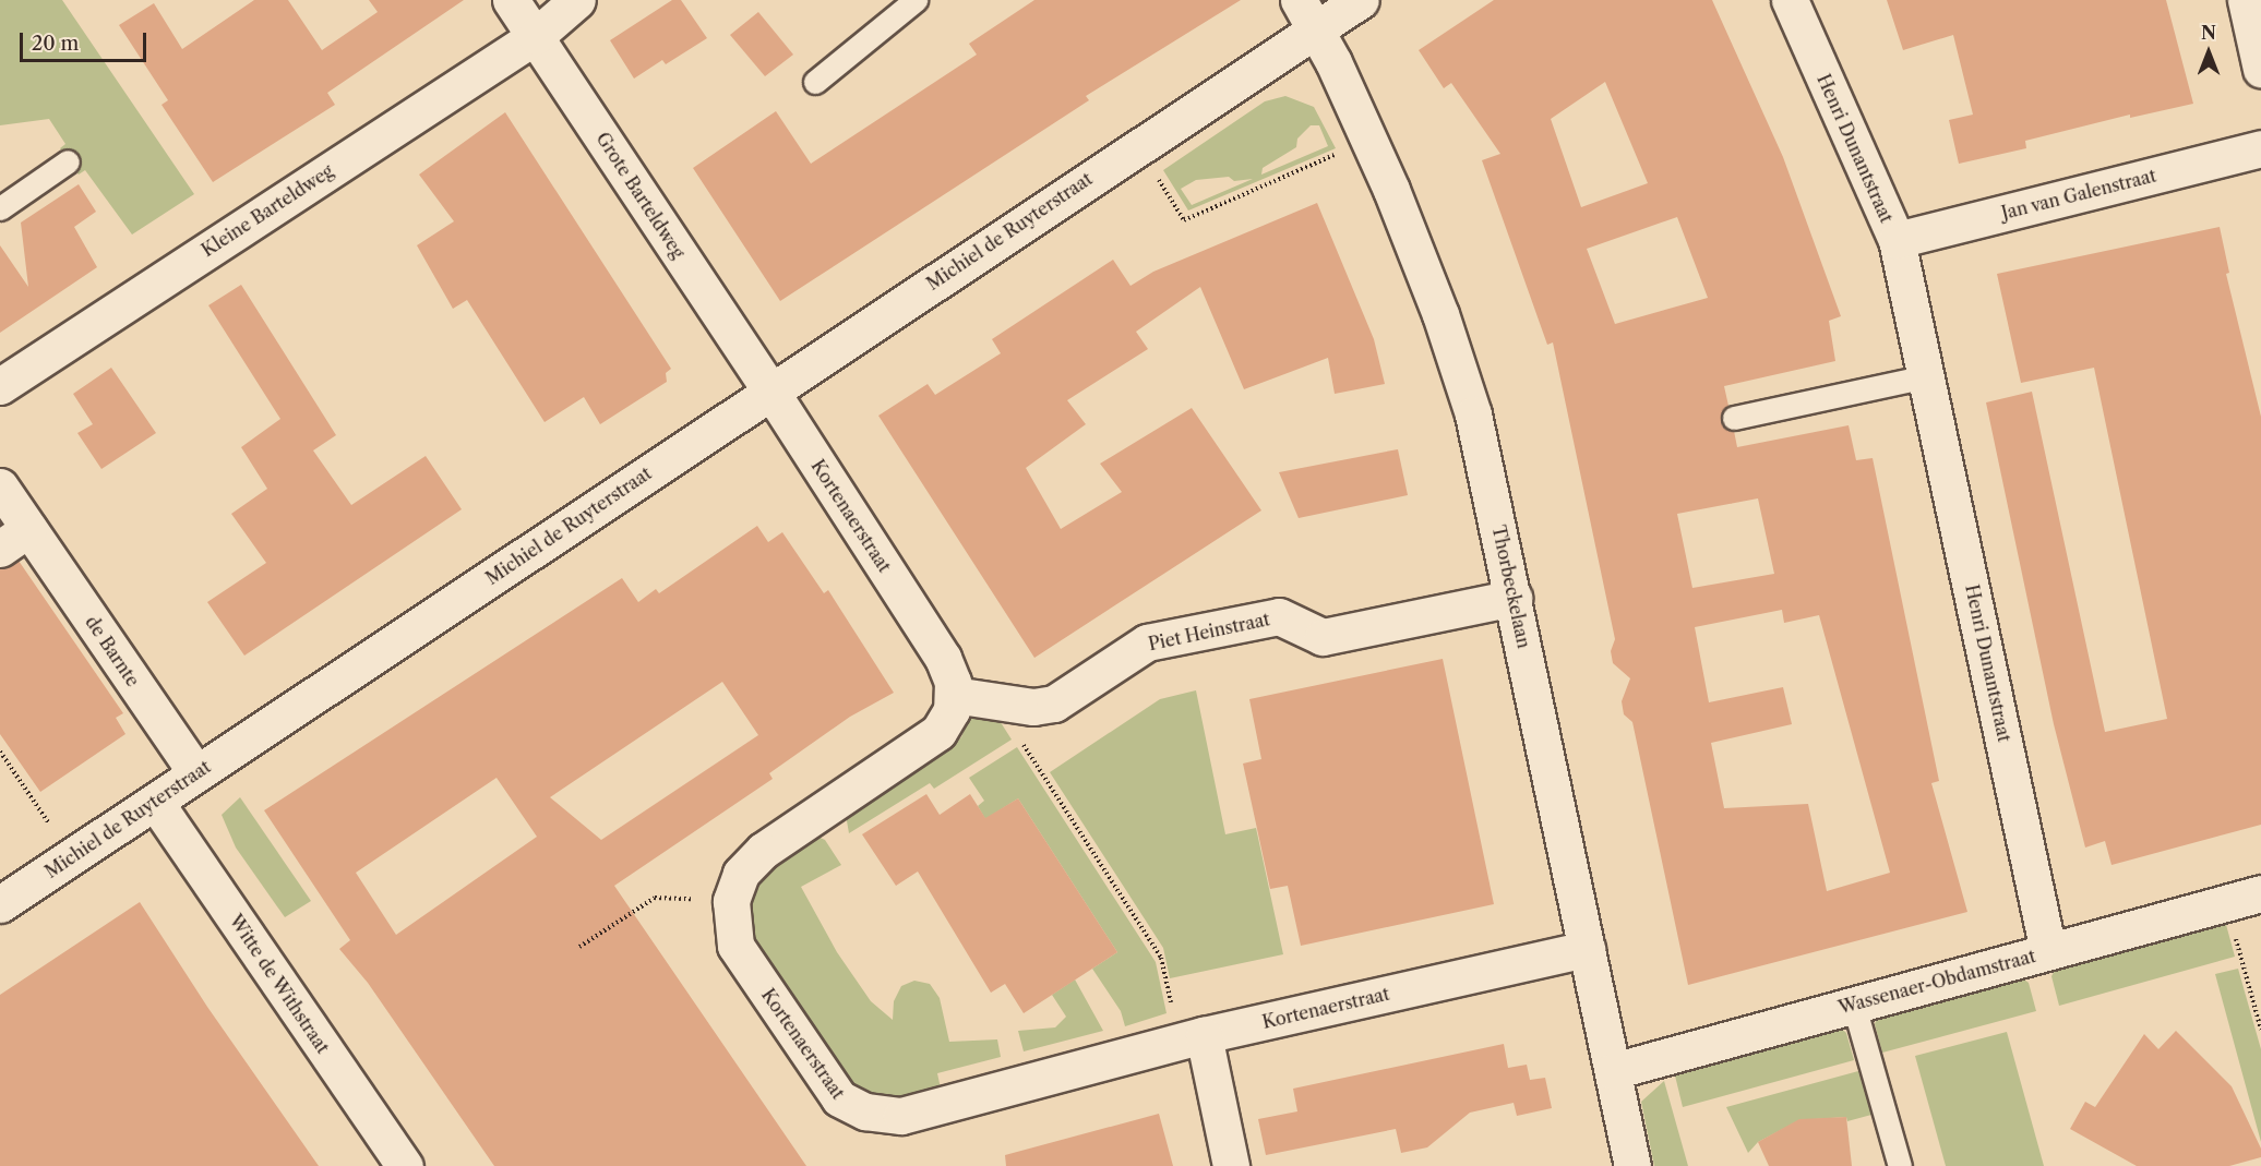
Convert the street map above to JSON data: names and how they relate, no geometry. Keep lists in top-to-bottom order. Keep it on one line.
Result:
{"streets":{"street":["Henri Dunantstraat","Jan van Galenstraat","Grote Barteldweg","Kleine Barteldweg","Michiel de Ruyterstraat","Kortenaerstraat","Thorbeckelaan","Piet Heinstraat","de Barnte","Wassenaer-Obdamstraat","Witte de Withstraat"]},"crossings":[["Henri Dunantstraat","Jan van Galenstraat"],["Henri Dunantstraat","Wassenaer-Obdamstraat"],["Grote Barteldweg","Kleine Barteldweg"],["Grote Barteldweg","Michiel de Ruyterstraat"],["Grote Barteldweg","Kortenaerstraat"],["Michiel de Ruyterstraat","Kortenaerstraat"],["Michiel de Ruyterstraat","Thorbeckelaan"],["Michiel de Ruyterstraat","de Barnte"],["Michiel de Ruyterstraat","Witte de Withstraat"],["Kortenaerstraat","Thorbeckelaan"],["Kortenaerstraat","Piet Heinstraat"],["Thorbeckelaan","Piet Heinstraat"],["Thorbeckelaan","Wassenaer-Obdamstraat"]],"scale_bar":"20 m","north":"top"}
